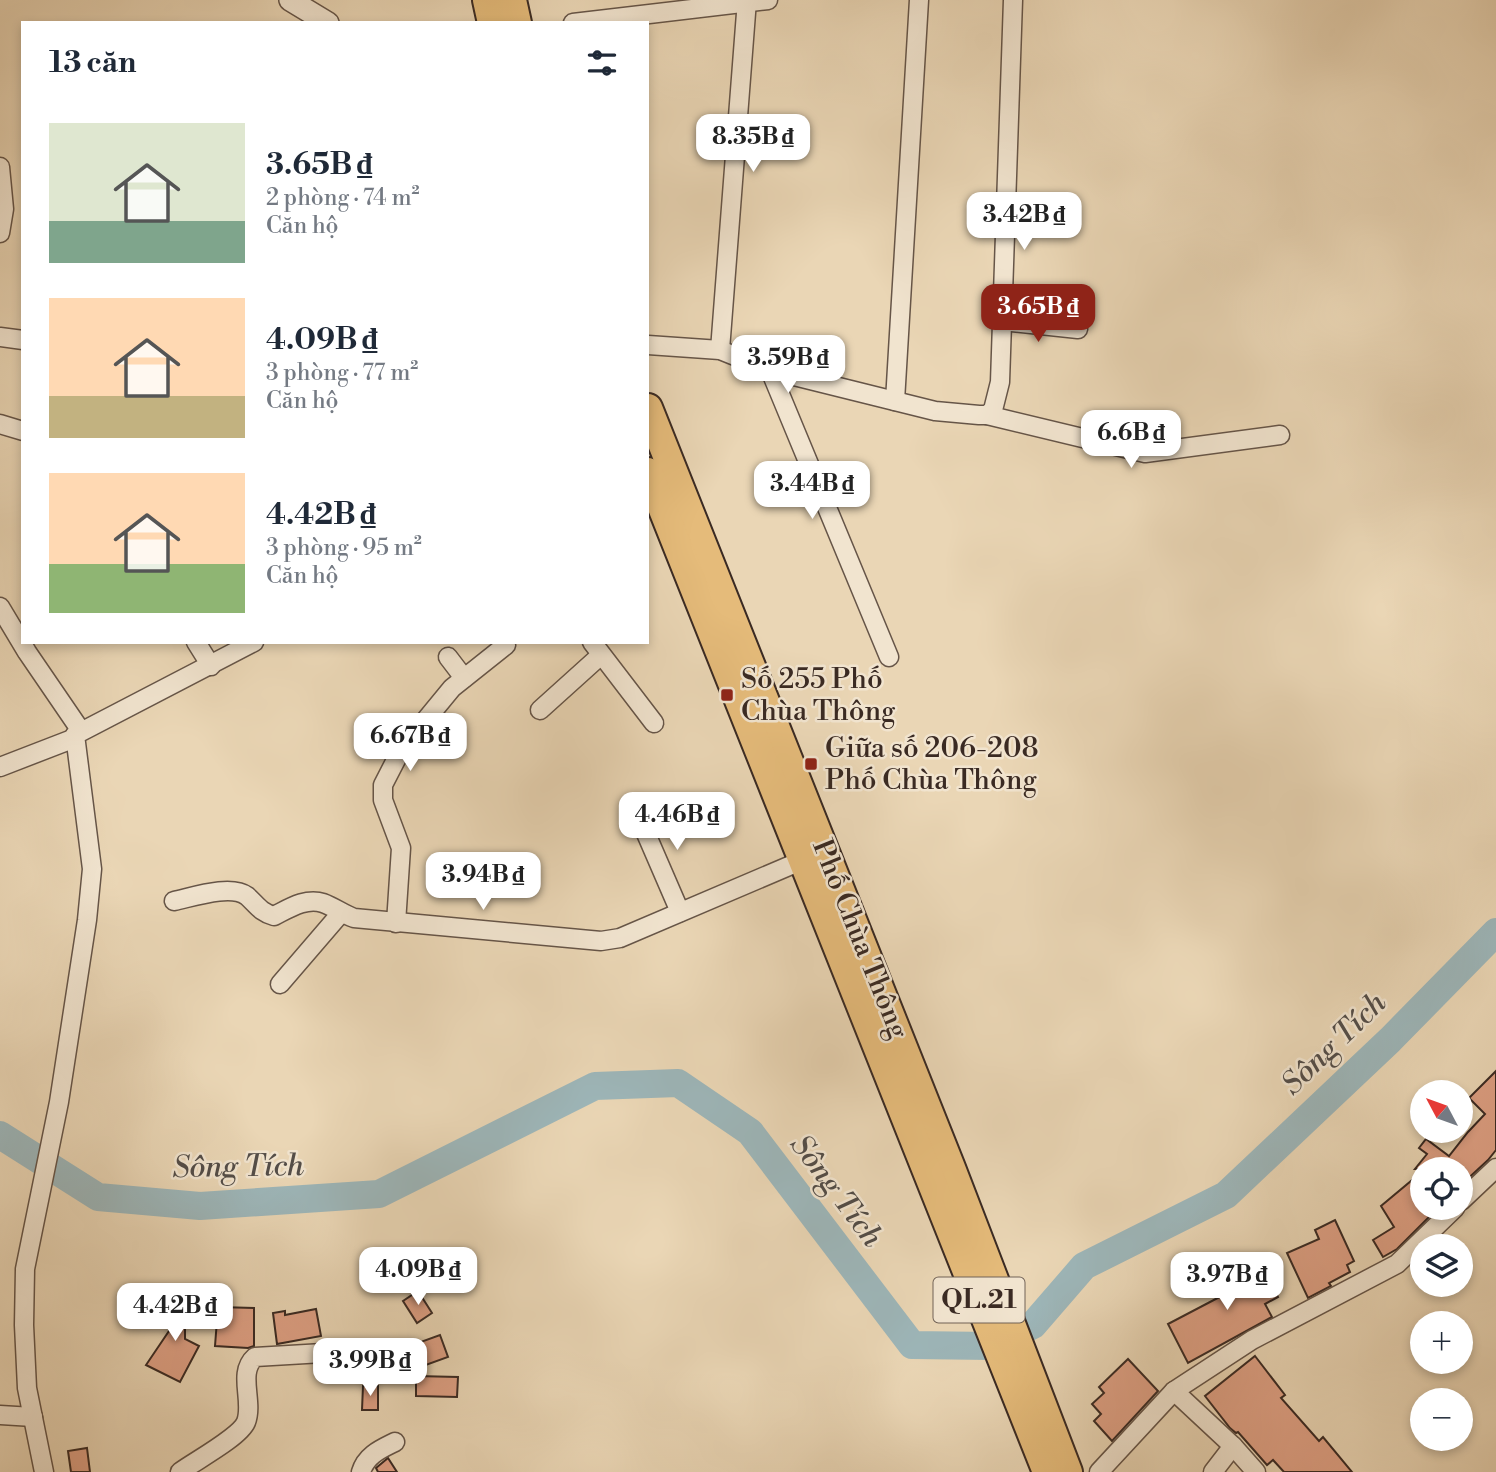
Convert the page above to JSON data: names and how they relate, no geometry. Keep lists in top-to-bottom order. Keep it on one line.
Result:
{"streets":{"highway":["Phố Chùa Thông","QL.21"]},"water":["Sông Tích"],"places":{"transit":["Số 255 Phố Chùa Thông","Giữa số 206-208 Phố Chùa Thông"]},"north":"top left","page":{"heading":"13 căn","list":[{"name":"3.65B ₫","note":"2 phòng · 74 m² · Căn hộ"},{"name":"4.09B ₫","note":"3 phòng · 77 m² · Căn hộ"},{"name":"4.42B ₫","note":"3 phòng · 95 m² · Căn hộ"}],"price":["8.35B ₫","3.42B ₫","3.65B ₫","3.59B ₫","6.6B ₫","3.44B ₫","6.67B ₫","4.46B ₫","3.94B ₫","4.09B ₫","3.97B ₫","4.42B ₫","3.99B ₫"],"map_buttons":["+","−"]}}
